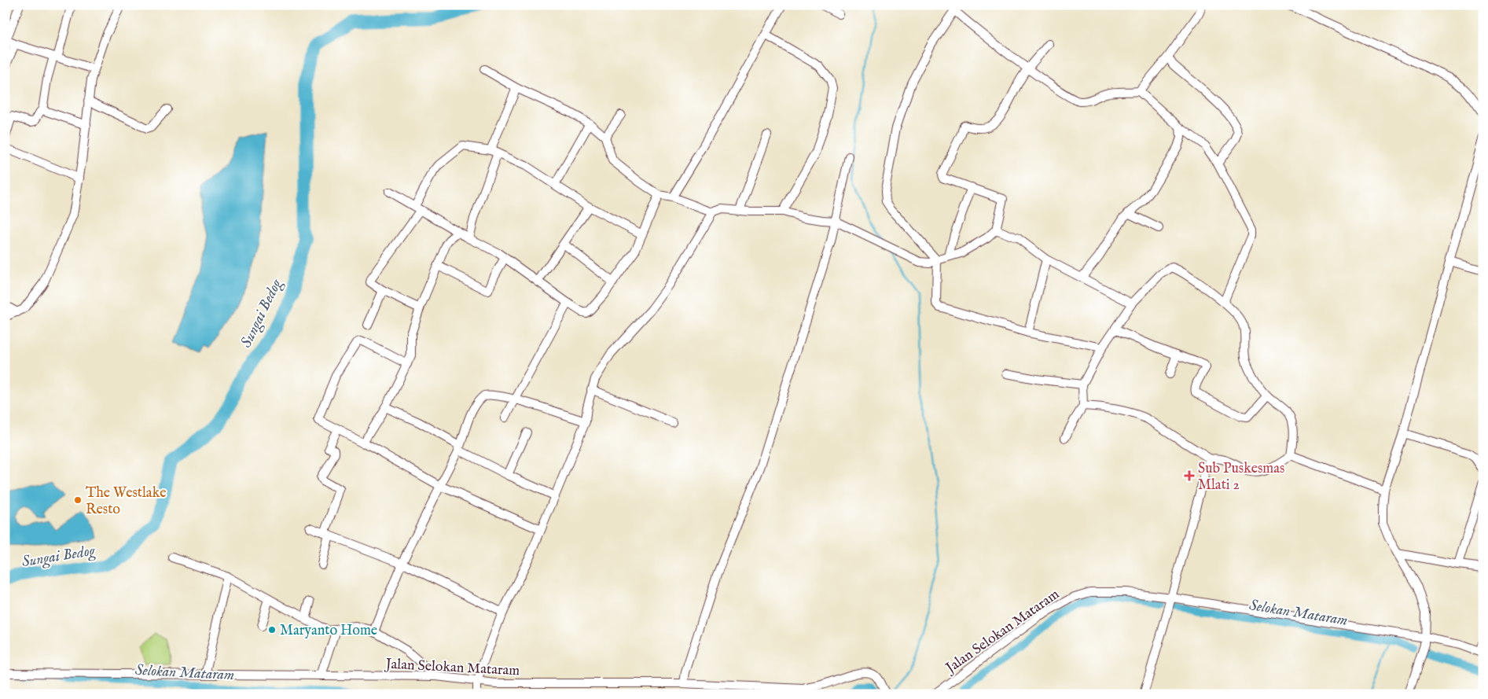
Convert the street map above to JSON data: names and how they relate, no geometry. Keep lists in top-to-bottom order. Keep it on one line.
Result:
{"streets":{"street":["Jalan Selokan Mataram"]},"water":["Sungai Bedog","Selokan Mataram"],"places":{"health":["Sub Puskesmas Mlati 2"],"other":["The Westlake Resto","Maryanto Home"]}}
